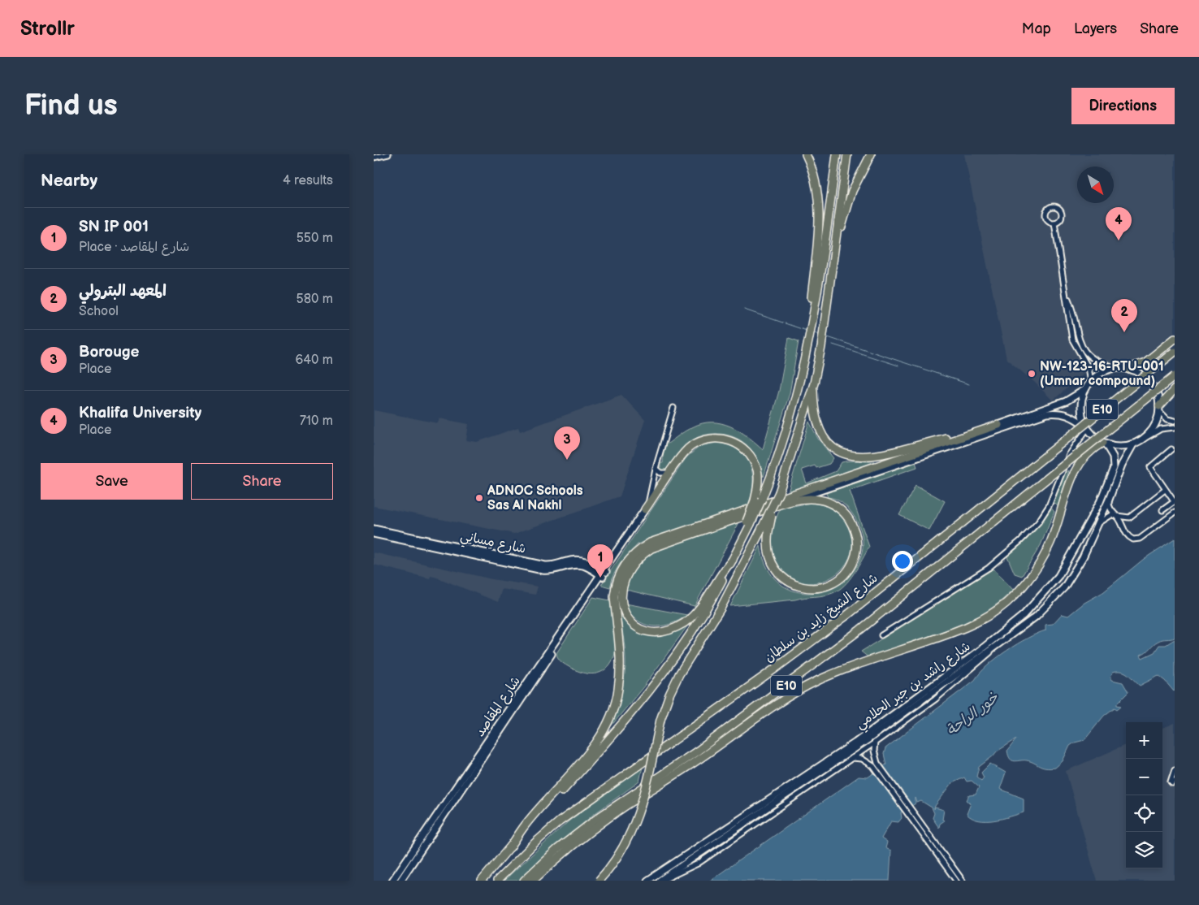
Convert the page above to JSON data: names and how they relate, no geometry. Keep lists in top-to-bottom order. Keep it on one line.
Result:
{"streets":{"highway":["E10","شارع الشيخ زايد بن سلطان"],"main road":["شارع مِسانِي","شارع راشد بن جبر الحلامي","شارع المقاصد"]},"crossings":[["شارع مِسانِي","شارع المقاصد"]],"water":["خور الراحة"],"places":["NW-123-16-RTU-001 (Umnar compound)","ADNOC Schools Sas Al Nakhl"],"north":"bottom right","page":{"header":"Strollr","nav":["Map","Layers","Share"],"buttons":["Directions",["Save","Share"]],"title":"Find us","heading":["Nearby","4 results"],"list":[{"mark":"1","name":"SN IP 001","note":"Place · شارع المقاصد","value":"550 m"},{"mark":"2","name":"المعهد البترولي","note":"School","value":"580 m"},{"mark":"3","name":"Borouge","note":"Place","value":"640 m"},{"mark":"4","name":"Khalifa University","note":"Place","value":"710 m"}],"pins":["4","2","3","1"],"map_buttons":["+","−"]}}
